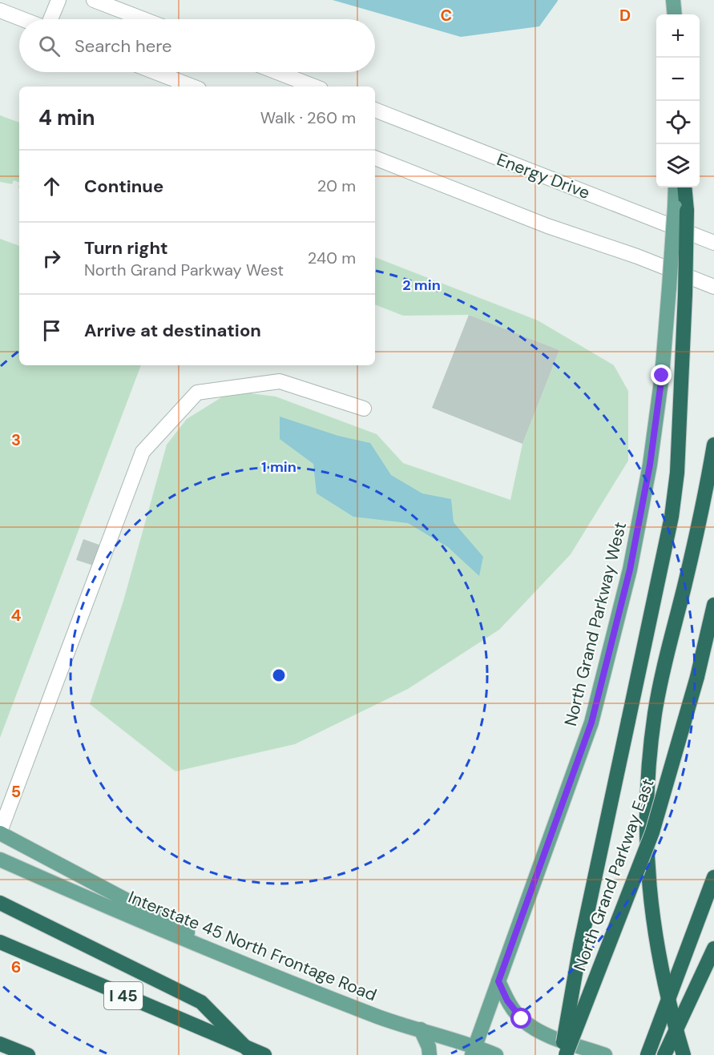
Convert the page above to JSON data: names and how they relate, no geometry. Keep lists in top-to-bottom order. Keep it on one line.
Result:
{"streets":{"highway":["North Grand Parkway East","I 45"],"main road":["North Grand Parkway West","Interstate 45 North Frontage Road"],"street":["Energy Drive"]},"crossings":[["North Grand Parkway West","Interstate 45 North Frontage Road"]],"page":{"map_buttons":["+","−"],"search":"Search here","heading":["4 min","Walk · 260 m"],"list":[["Continue","20 m"],["Turn right","North Grand Parkway West","240 m"],"Arrive at destination"]},"grid":{"columns":["C","D"],"rows":["3","4","5","6"]},"rings":["2 min","1 min"]}
